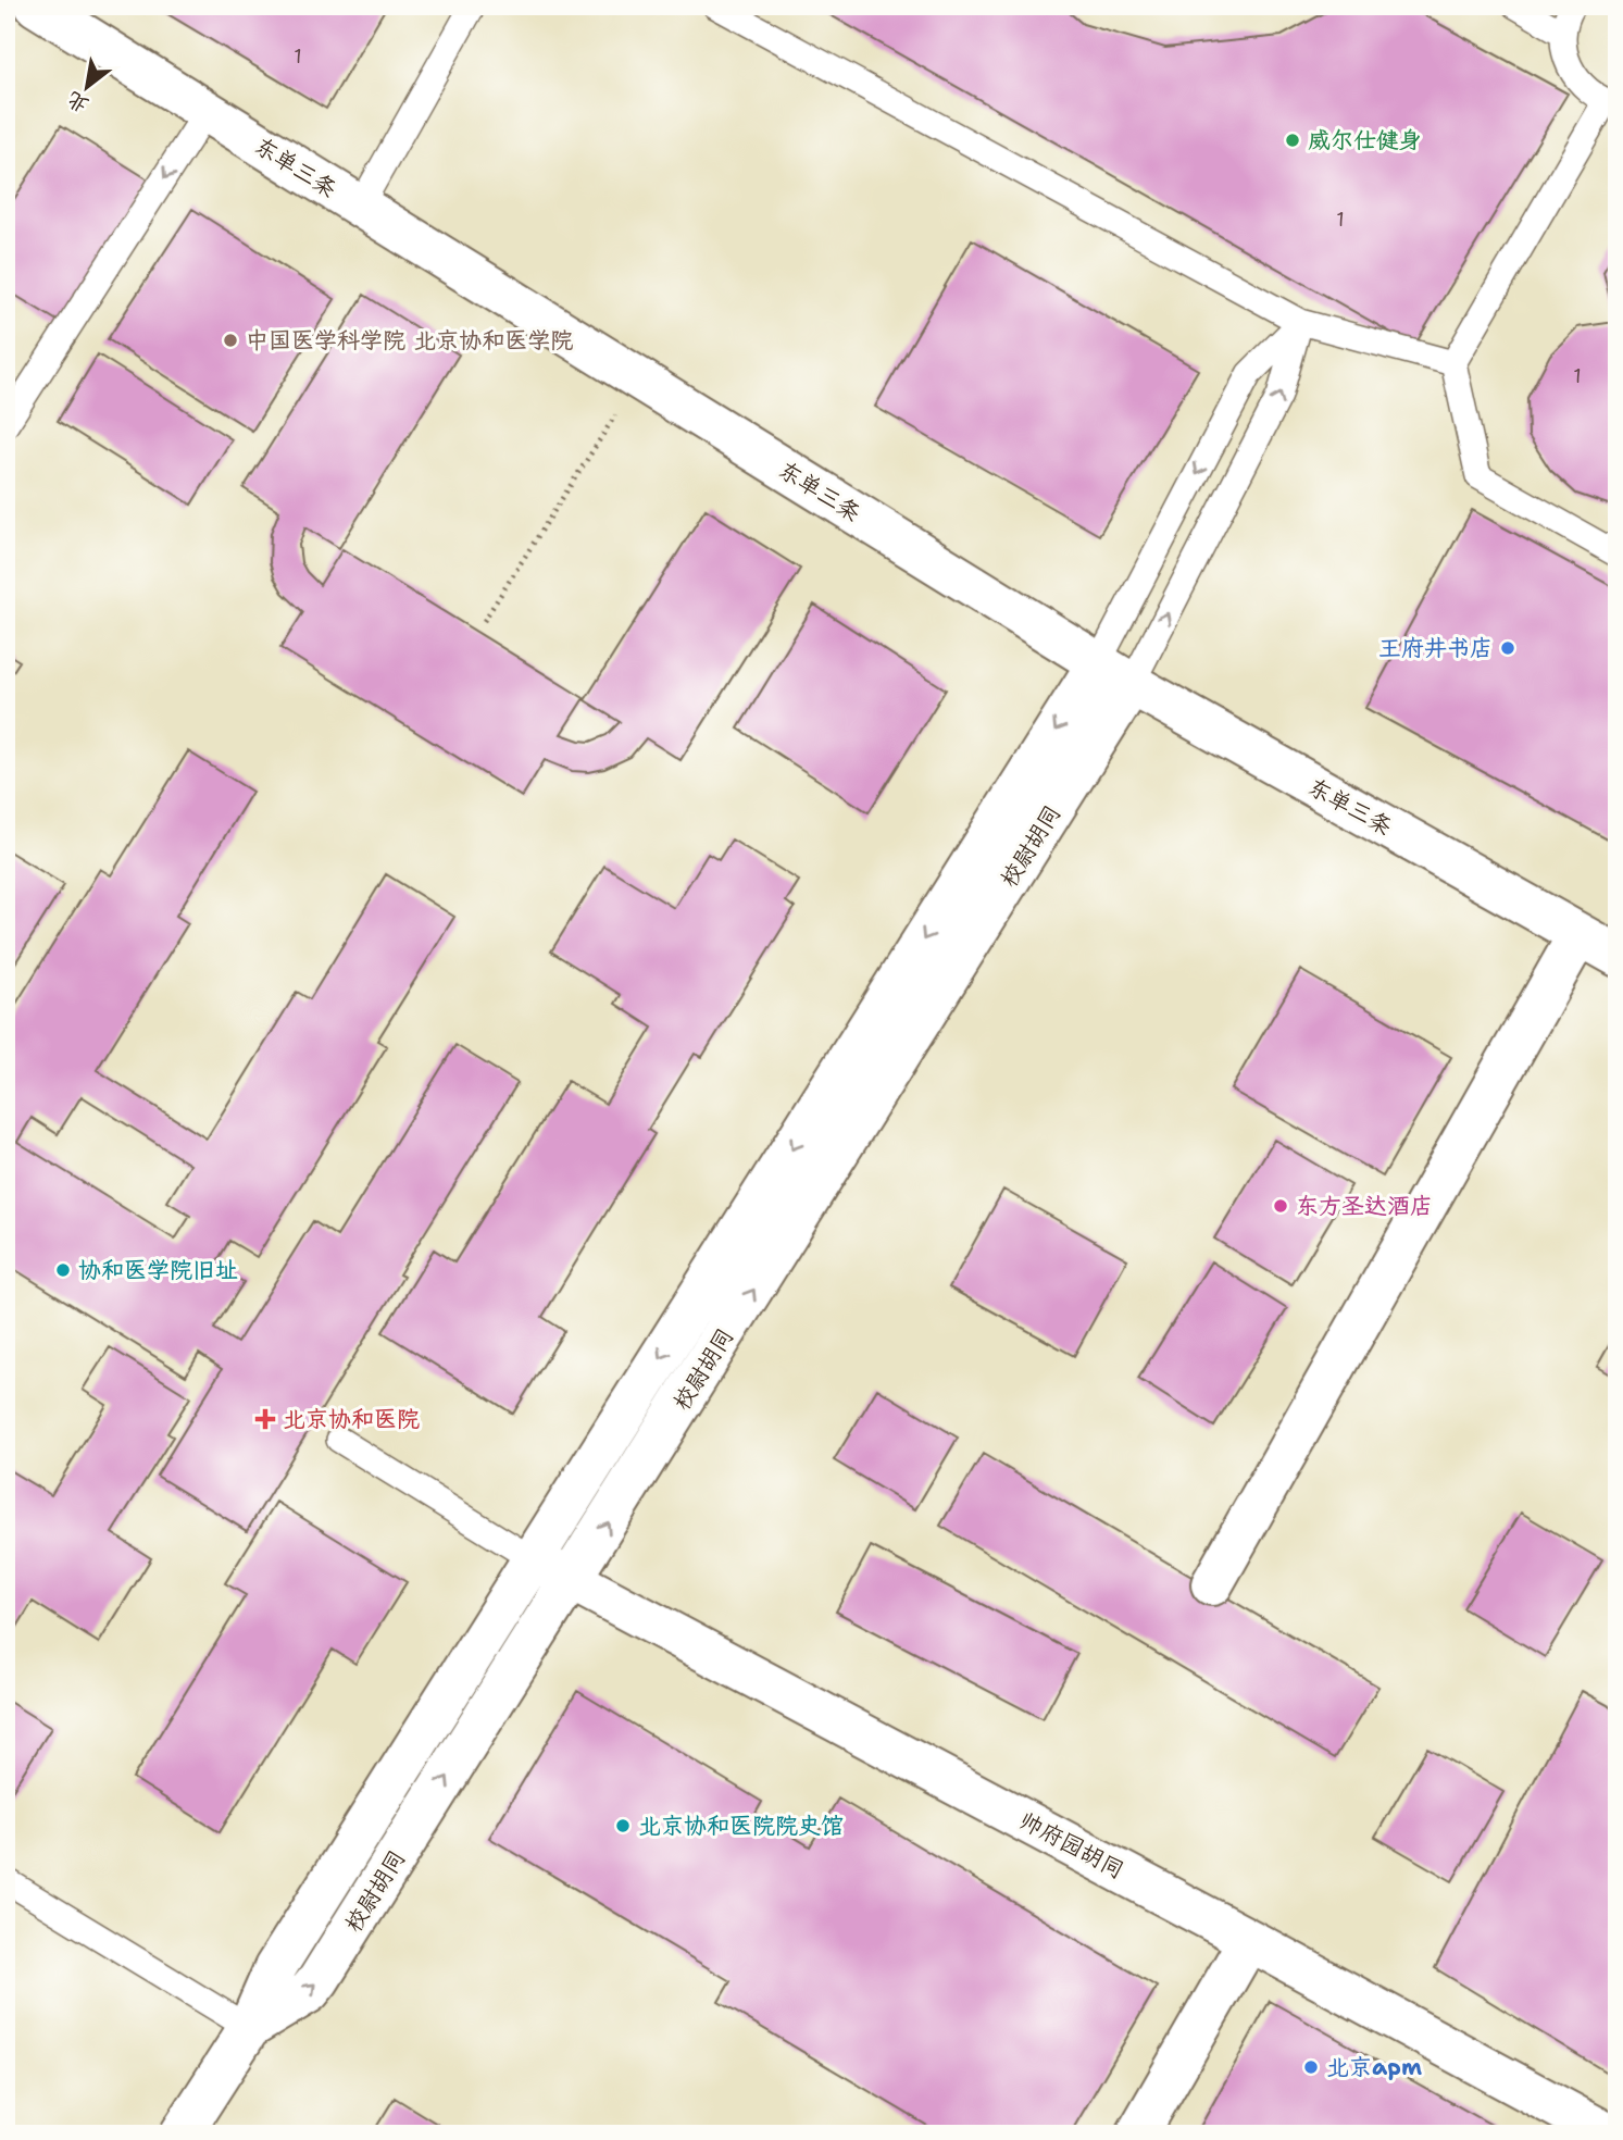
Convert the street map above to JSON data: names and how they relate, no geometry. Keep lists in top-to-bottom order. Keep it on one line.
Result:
{"streets":{"street":["东单三条","校尉胡同","帅府园胡同"]},"crossings":[["东单三条","校尉胡同"],["校尉胡同","帅府园胡同"]],"places":{"other":["威尔仕健身","中国医学科学院 北京协和医学院","王府井书店","东方圣达酒店","协和医学院旧址","北京协和医院院史馆","北京apm"],"health":["北京协和医院"]},"house_numbers":["1","1","1"],"north":"bottom left"}
